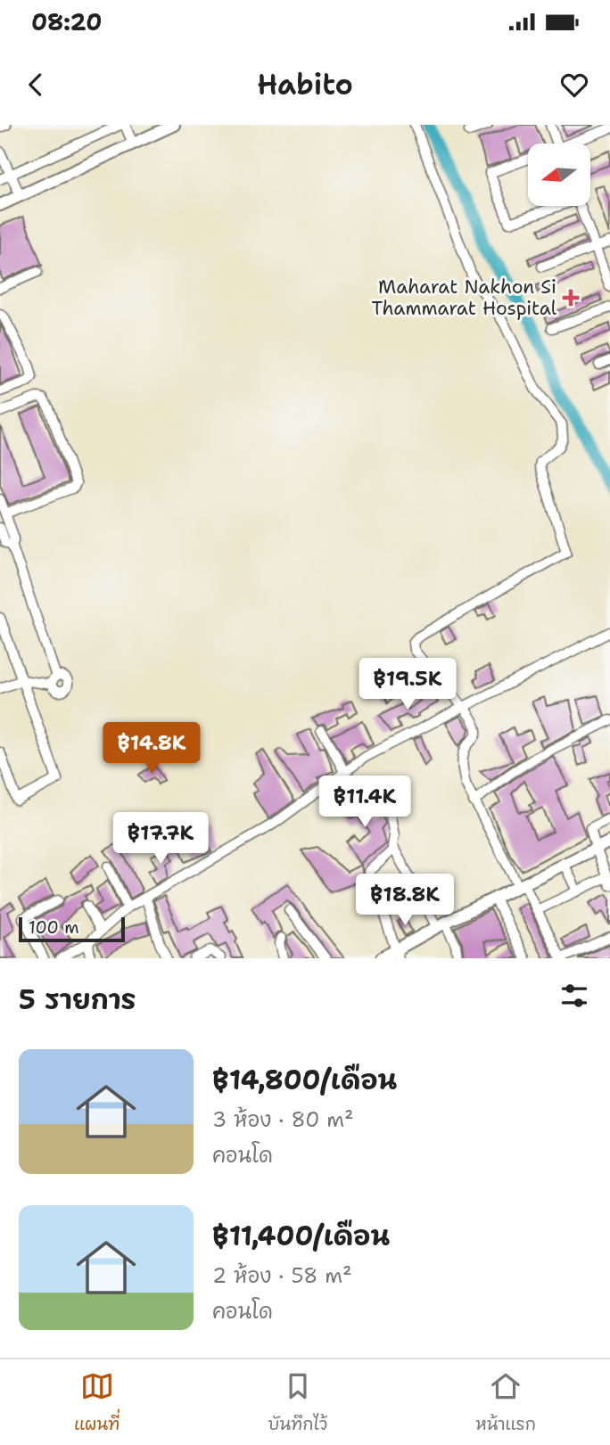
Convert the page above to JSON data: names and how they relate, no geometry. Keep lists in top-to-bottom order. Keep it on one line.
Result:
{"places":{"health":["Maharat Nakhon Si Thammarat Hospital"]},"scale_bar":"100 m","north":"left","page":{"status":"08:20","header":"Habito","price":["฿19.5K","฿14.8K","฿11.4K","฿17.7K","฿18.8K"],"scale":"100 m","heading":"5 รายการ","list":[{"name":"฿14,800/เดือน","note":"3 ห้อง · 80 m² · คอนโด"},{"name":"฿11,400/เดือน","note":"2 ห้อง · 58 m² · คอนโด"}],"tabs":["แผนที่","บันทึกไว้","หน้าแรก"]}}
